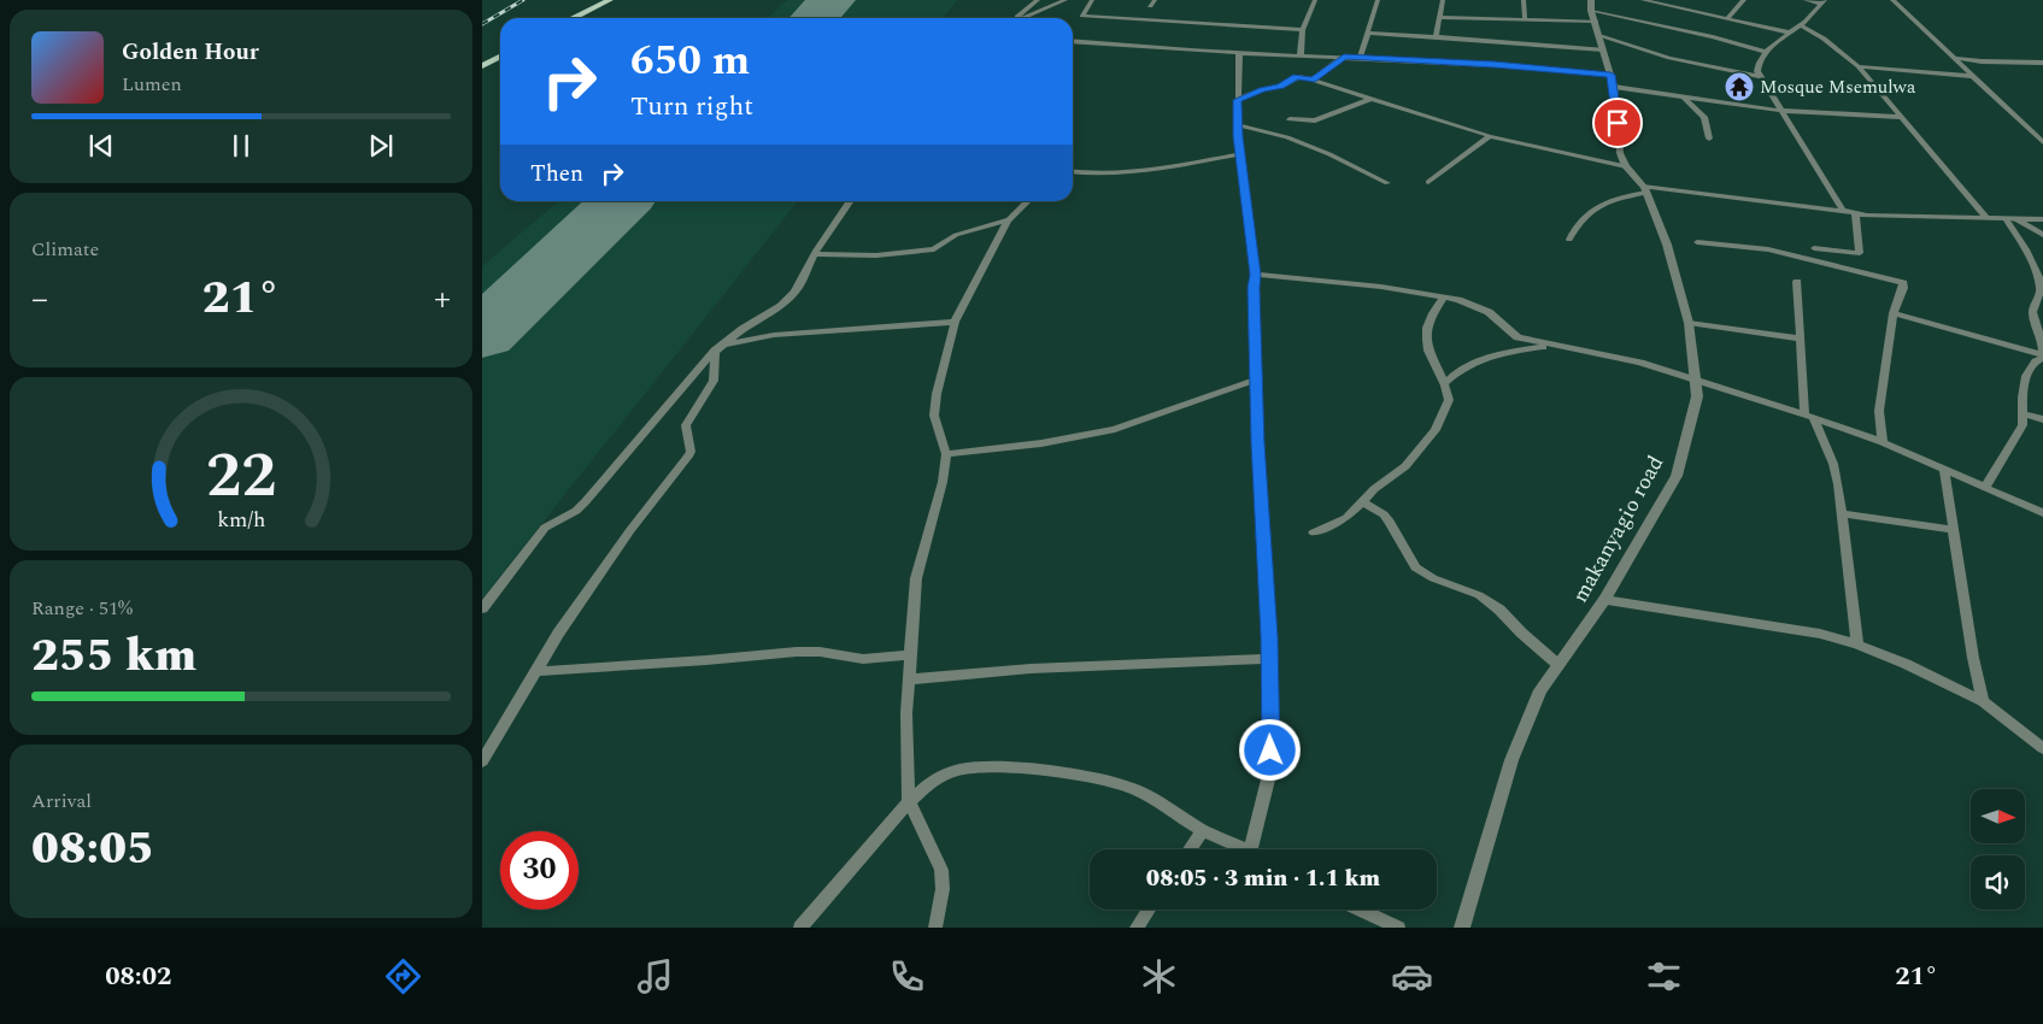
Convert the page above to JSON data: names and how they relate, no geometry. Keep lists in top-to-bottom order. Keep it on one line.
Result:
{"streets":{"street":["makanyagio road"]},"places":{"temple":["Mosque Msemulwa"]},"north":"right","page":{"turn":["650 m","Turn right"],"song":["Golden Hour","Lumen"],"then":"Then","tile":["Climate",["Range · 51%","255 km"],["Arrival","08:05"]],"heat":["−","21°","+"],"limit":"30","trip":"08:05 · 3 min · 1.1 km","tabs":["08:02","21°"],"gauge":["22","km/h"]}}
